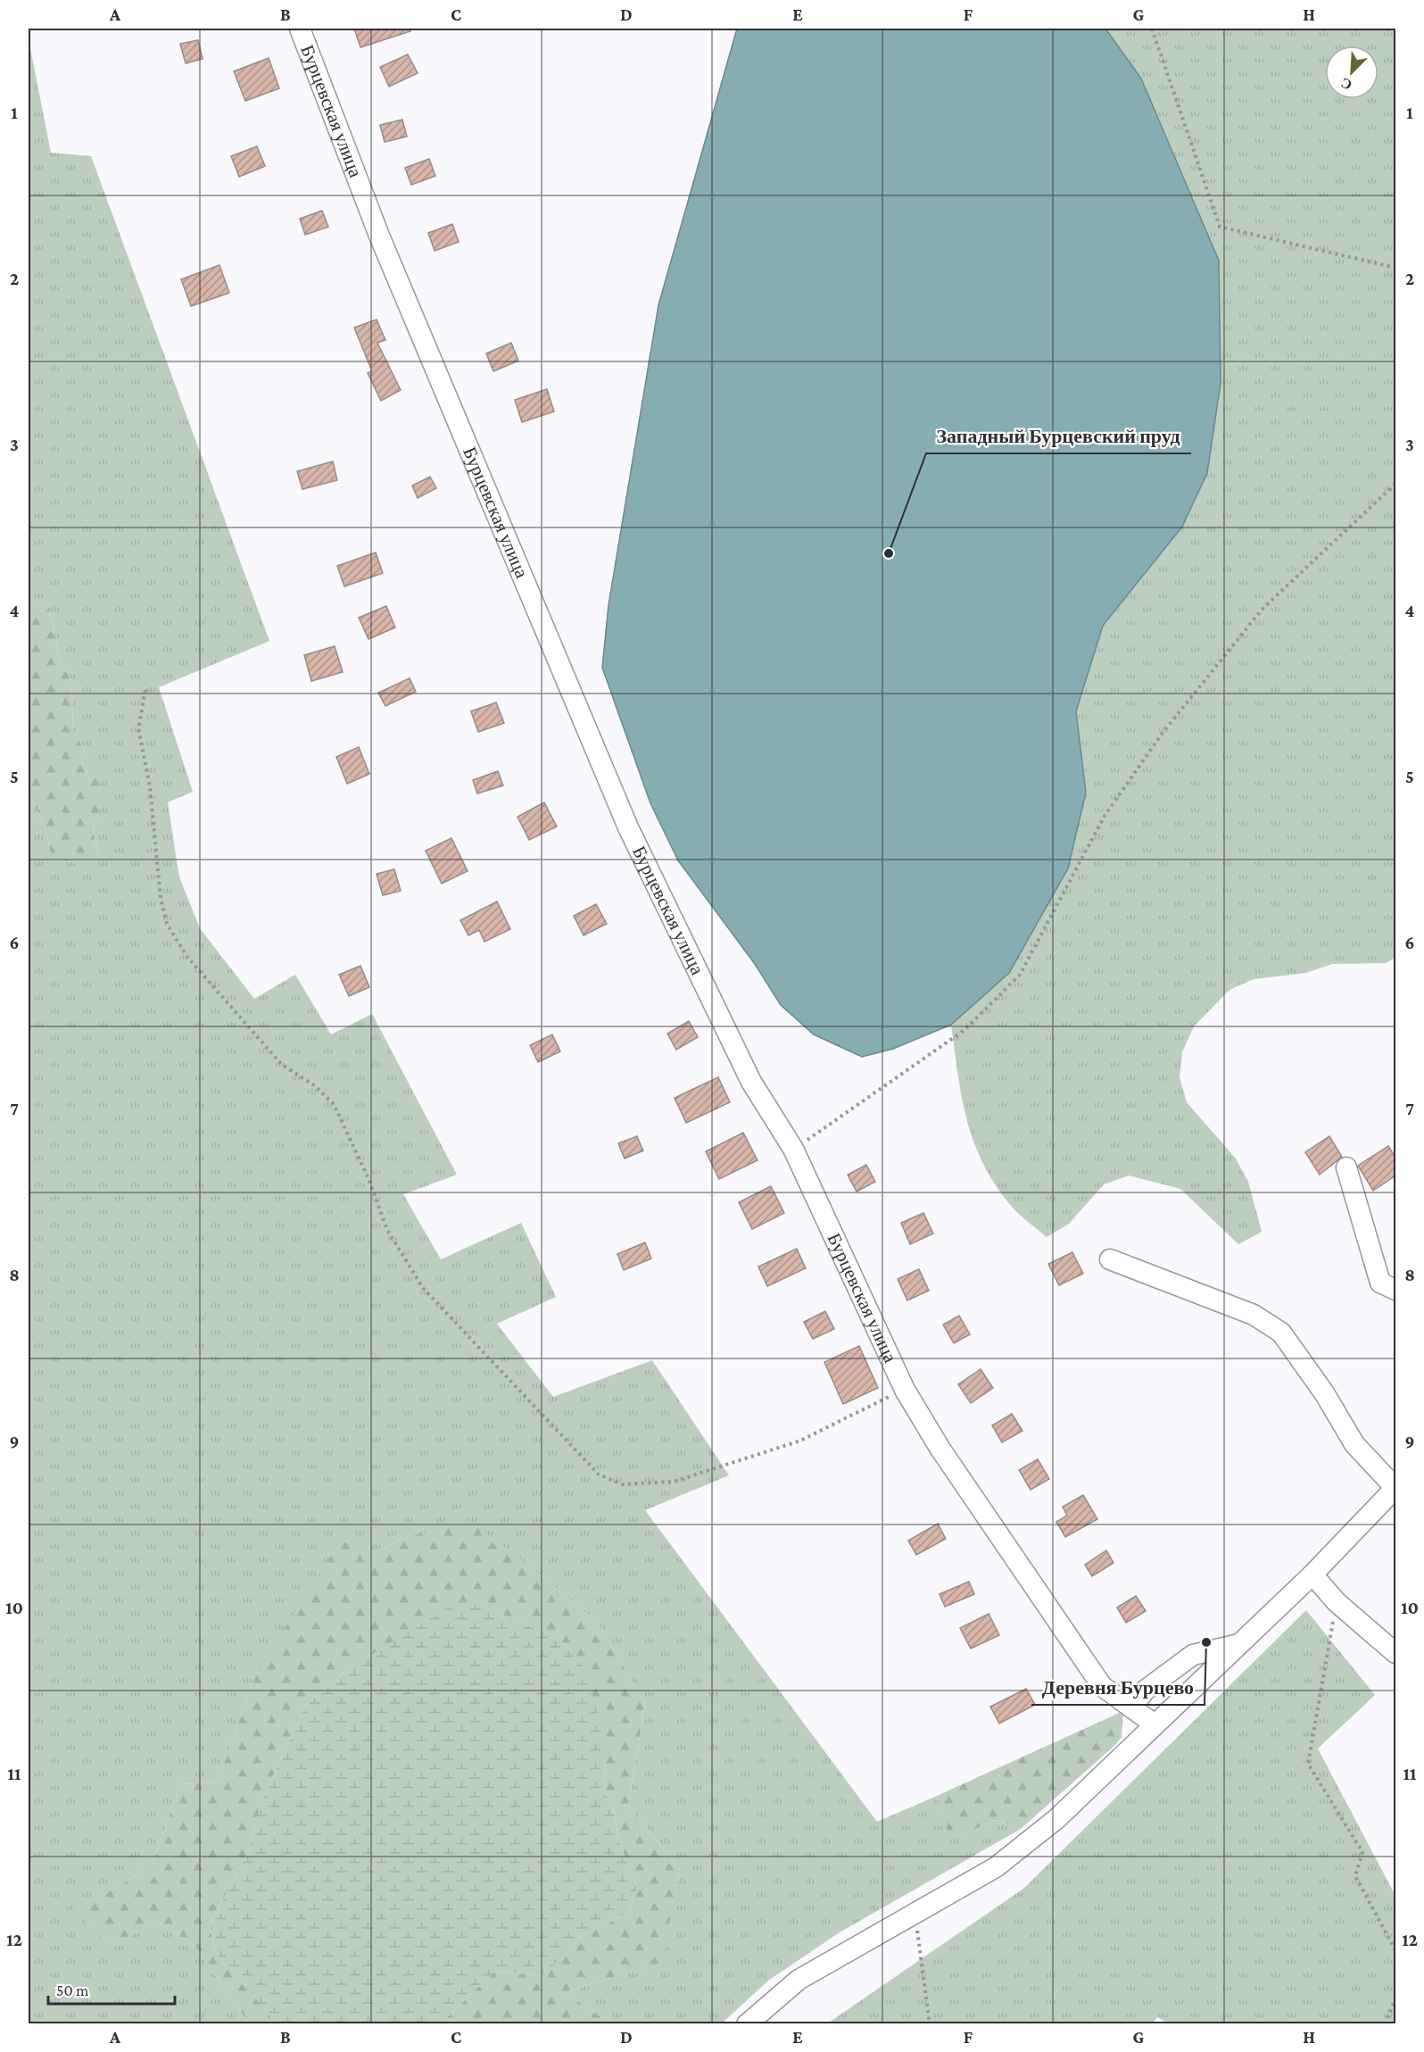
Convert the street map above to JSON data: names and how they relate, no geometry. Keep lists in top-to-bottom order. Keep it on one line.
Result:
{"streets":{"street":["Бурцевская улица"]},"places":["Западный Бурцевский пруд","Деревня Бурцево"],"scale_bar":"50 m","north":"bottom left","grid":{"columns":["A","B","C","D","E","F","G","H"],"rows":["1","2","3","4","5","6","7","8","9","10","11","12"]}}
